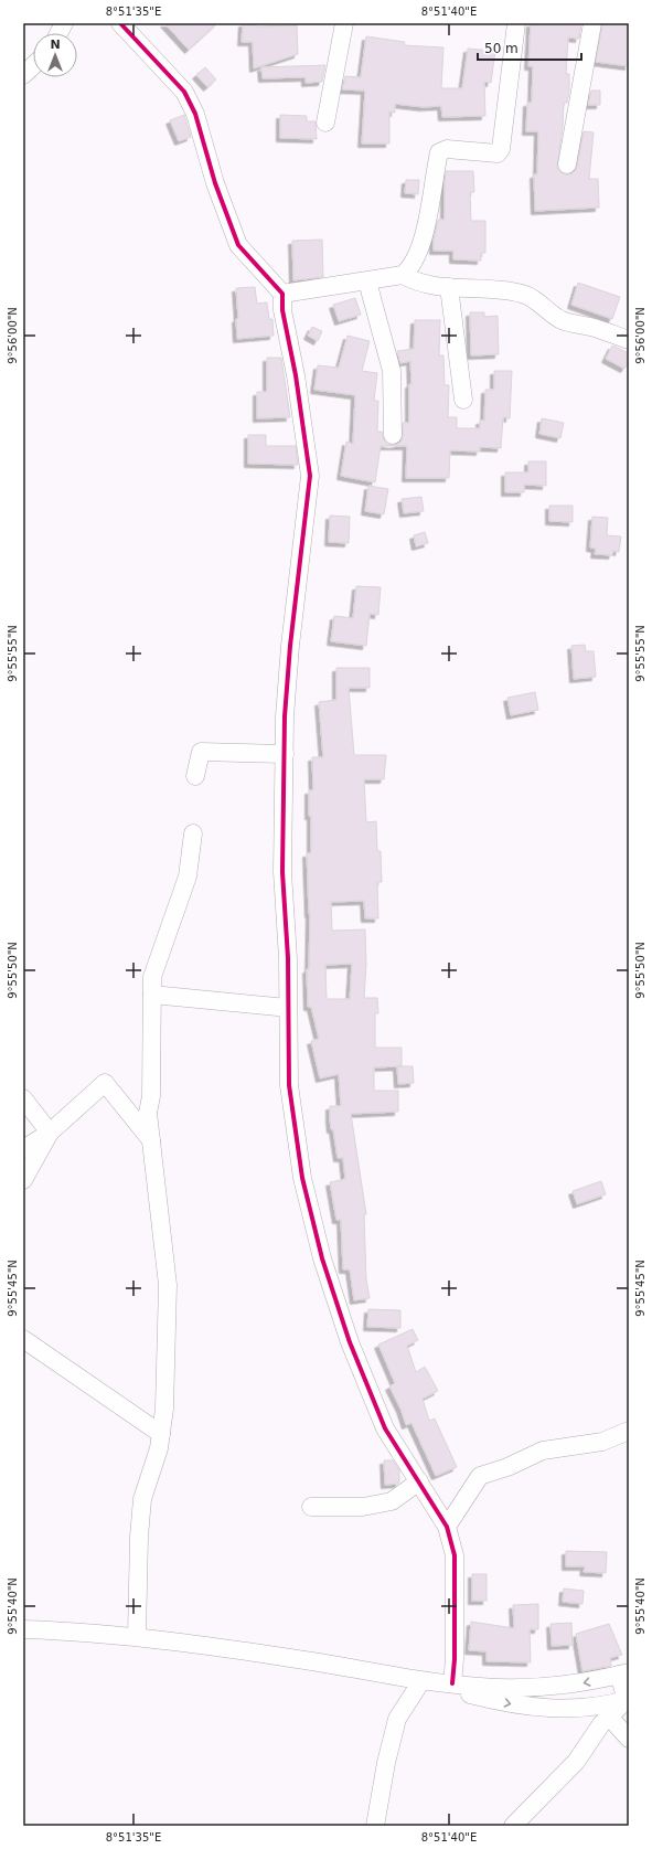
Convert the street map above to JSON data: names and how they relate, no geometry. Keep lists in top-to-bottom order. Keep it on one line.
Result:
{"scale_bar":"50 m","north":"top","coordinates":["8°51'35\"E","8°51'40\"E","9°56'00\"N","9°55'55\"N","9°55'50\"N","9°55'45\"N","9°55'40\"N"]}
